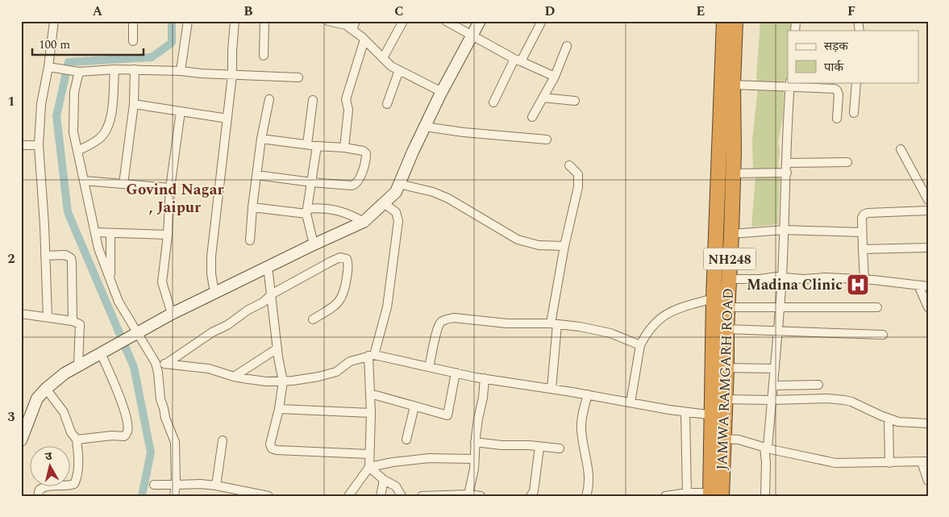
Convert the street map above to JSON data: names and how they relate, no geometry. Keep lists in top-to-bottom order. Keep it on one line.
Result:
{"streets":{"highway":["NH248","JAMWA RAMGARH ROAD"]},"districts":["Govind Nagar , Jaipur"],"places":{"hospital":["Madina Clinic"]},"legend":["सड़क","पार्क"],"scale_bar":"100 m","north":"top","grid":{"columns":["A","B","C","D","E","F"],"rows":["1","2","3"]}}
